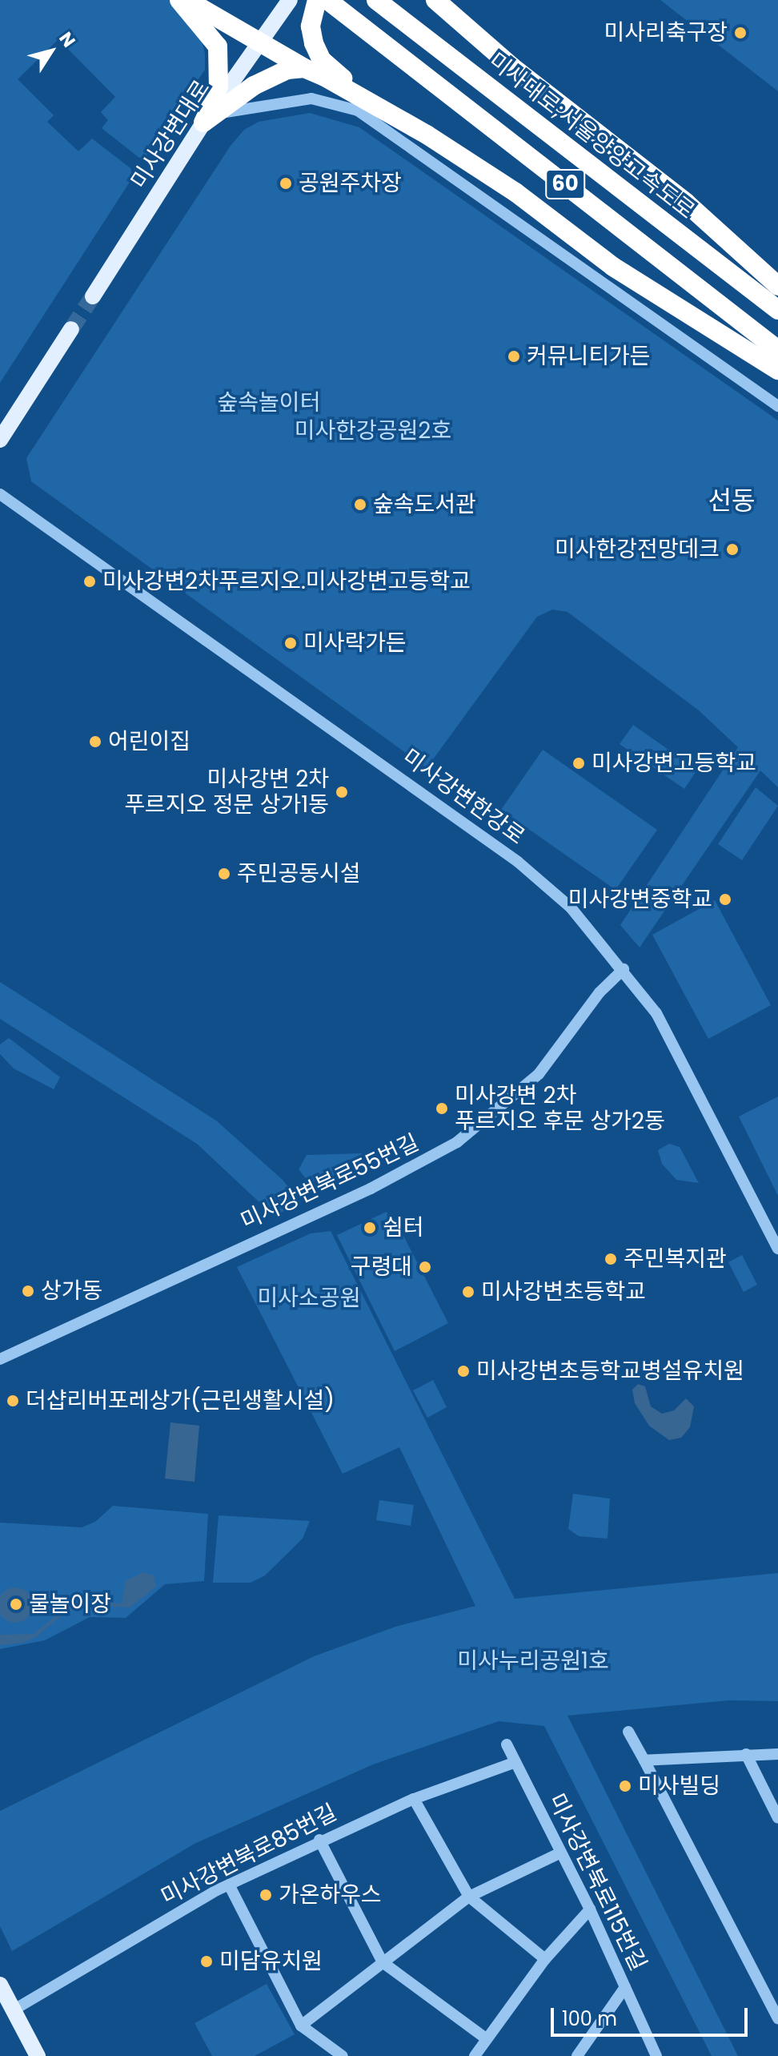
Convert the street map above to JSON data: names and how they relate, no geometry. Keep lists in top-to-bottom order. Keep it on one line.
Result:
{"streets":{"highway":["미사대로;서울양양고속도로","60"],"main road":["미사강변대로"],"street":["미사강변한강로","미사강변북로55번길","미사강변북로85번길","미사강변북로115번길"]},"crossings":[["미사강변한강로","미사강변북로55번길"],["미사강변북로85번길","미사강변북로115번길"]],"districts":["선동"],"parks":["숲속놀이터","미사한강공원2호","미사소공원","미사누리공원1호"],"places":["미사리축구장","공원주차장","커뮤니티가든","숲속도서관","미사한강전망데크","미사강변2차푸르지오.미사강변고등학교","미사락가든","어린이집","미사강변고등학교","미사강변 2차 푸르지오 정문 상가1동","주민공동시설","미사강변중학교","미사강변 2차 푸르지오 후문 상가2동","쉼터","주민복지관","구령대","상가동","미사강변초등학교","미사강변초등학교병설유치원","더샵리버포레상가(근린생활시설)","물놀이장","미사빌딩","가온하우스","미담유치원"],"scale_bar":"100 m","north":"top right"}
